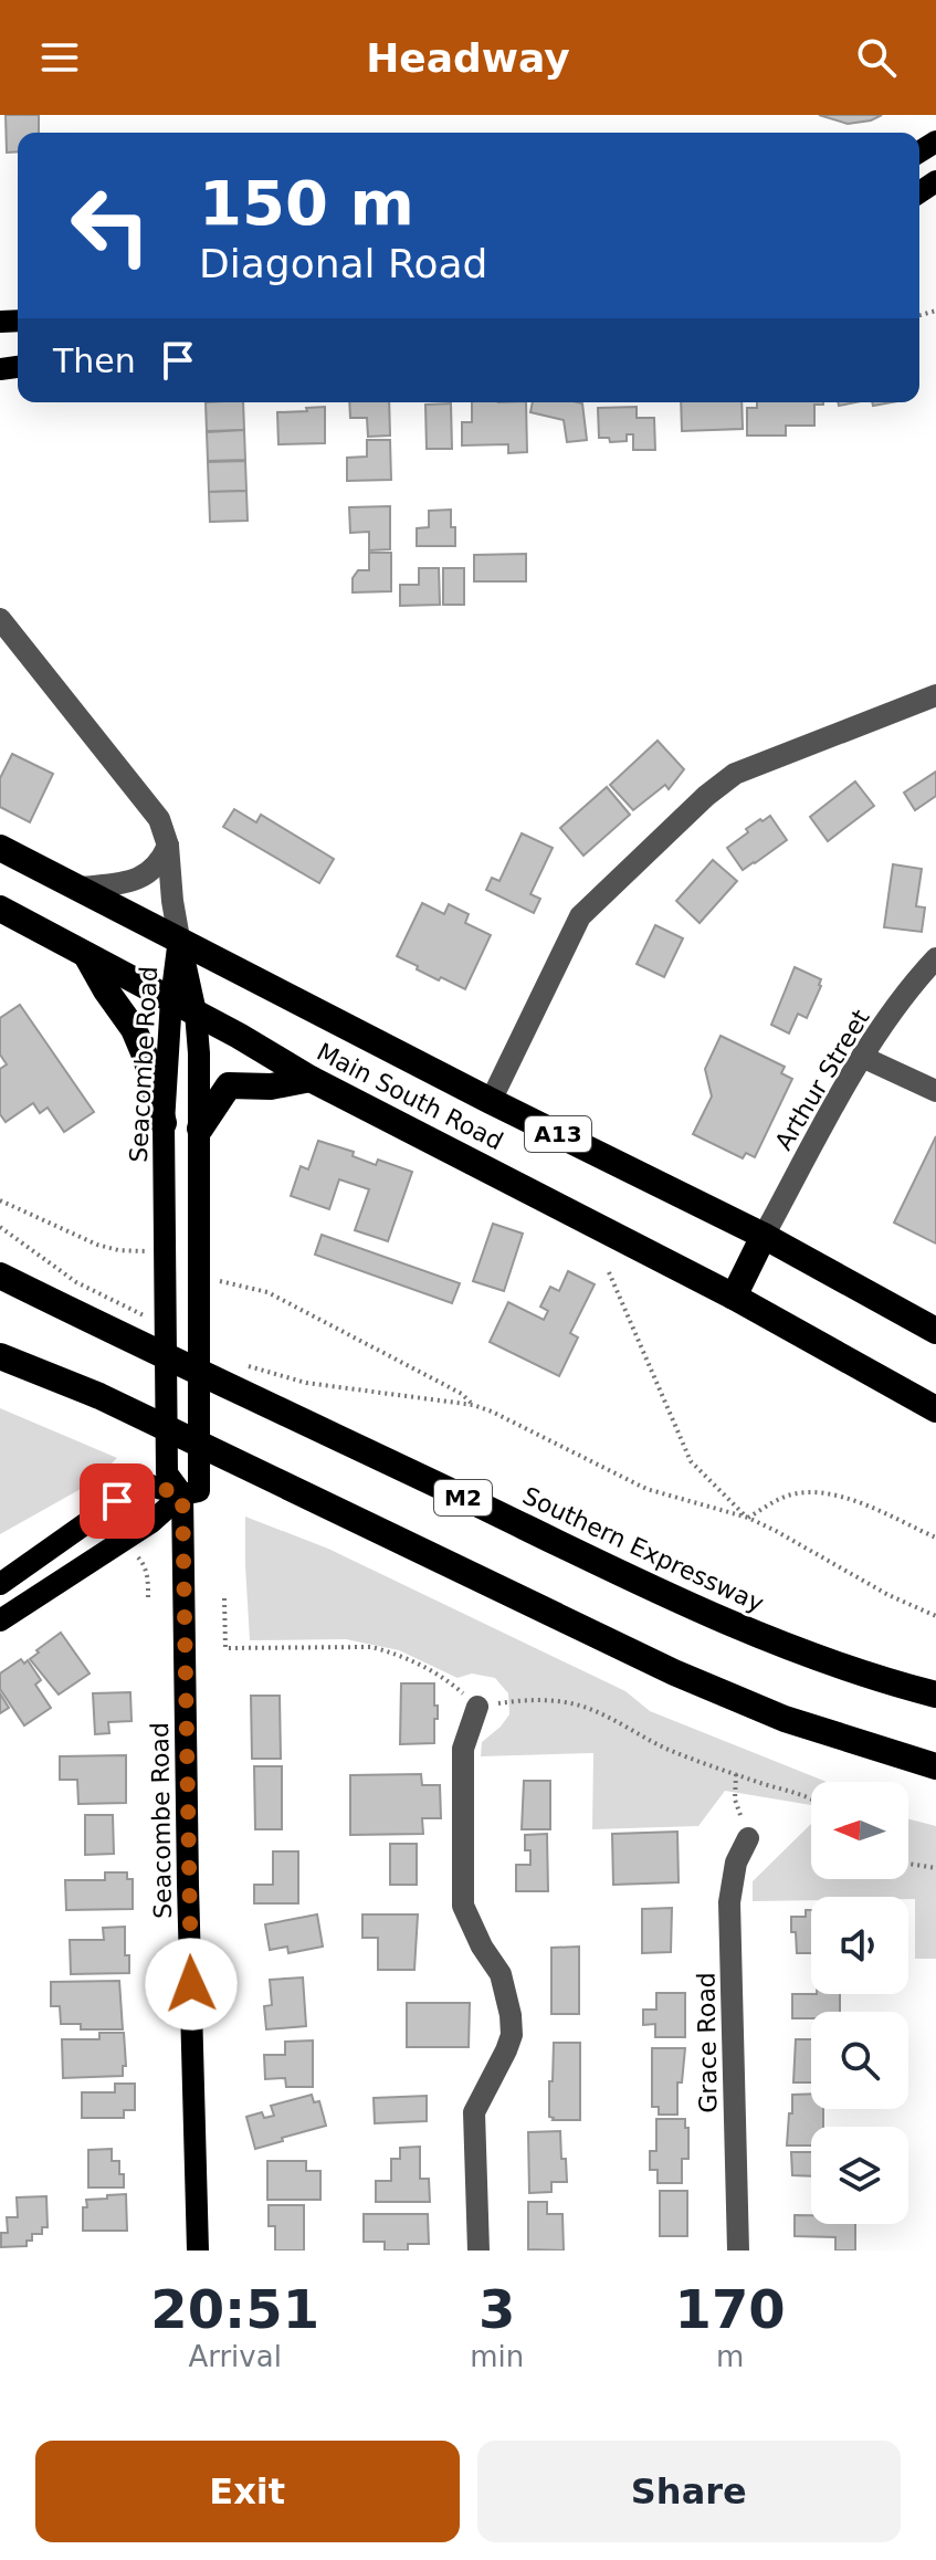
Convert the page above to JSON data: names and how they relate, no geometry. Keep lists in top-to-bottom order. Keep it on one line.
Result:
{"streets":{"highway":["Main South Road","A13","M2","Southern Expressway"],"main road":["Seacombe Road"],"street":["Arthur Street","Grace Road"]},"crossings":[["Seacombe Road","Main South Road"],["Arthur Street","Main South Road"]],"north":"left","page":{"header":"Headway","turn":["150 m","Diagonal Road"],"then":"Then","eta":["20:51","Arrival","3","min","170","m"],"buttons":["Exit","Share"]}}
